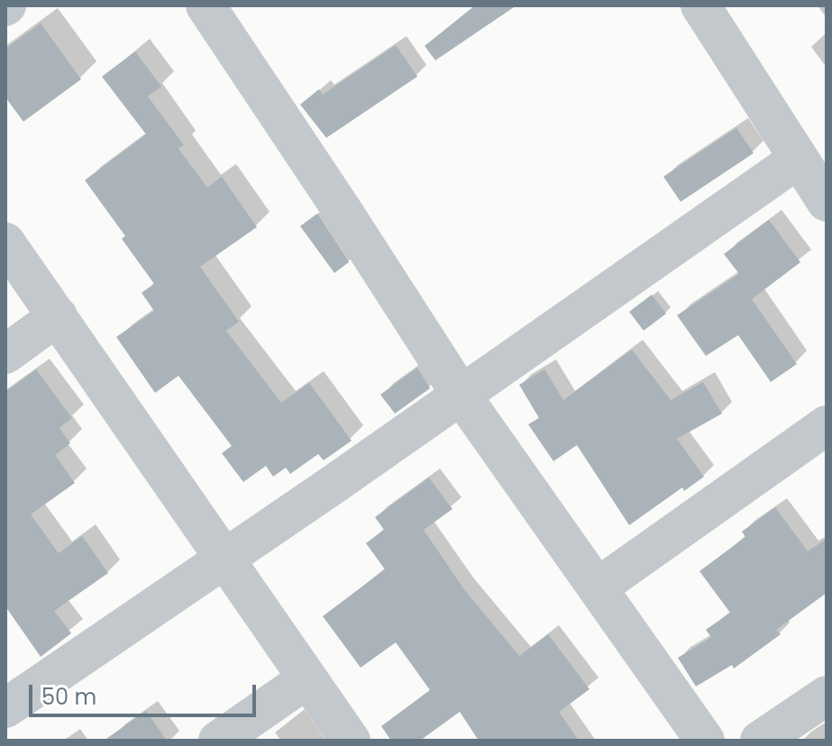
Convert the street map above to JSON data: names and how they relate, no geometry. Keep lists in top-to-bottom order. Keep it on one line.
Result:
{"scale_bar":"50 m"}
